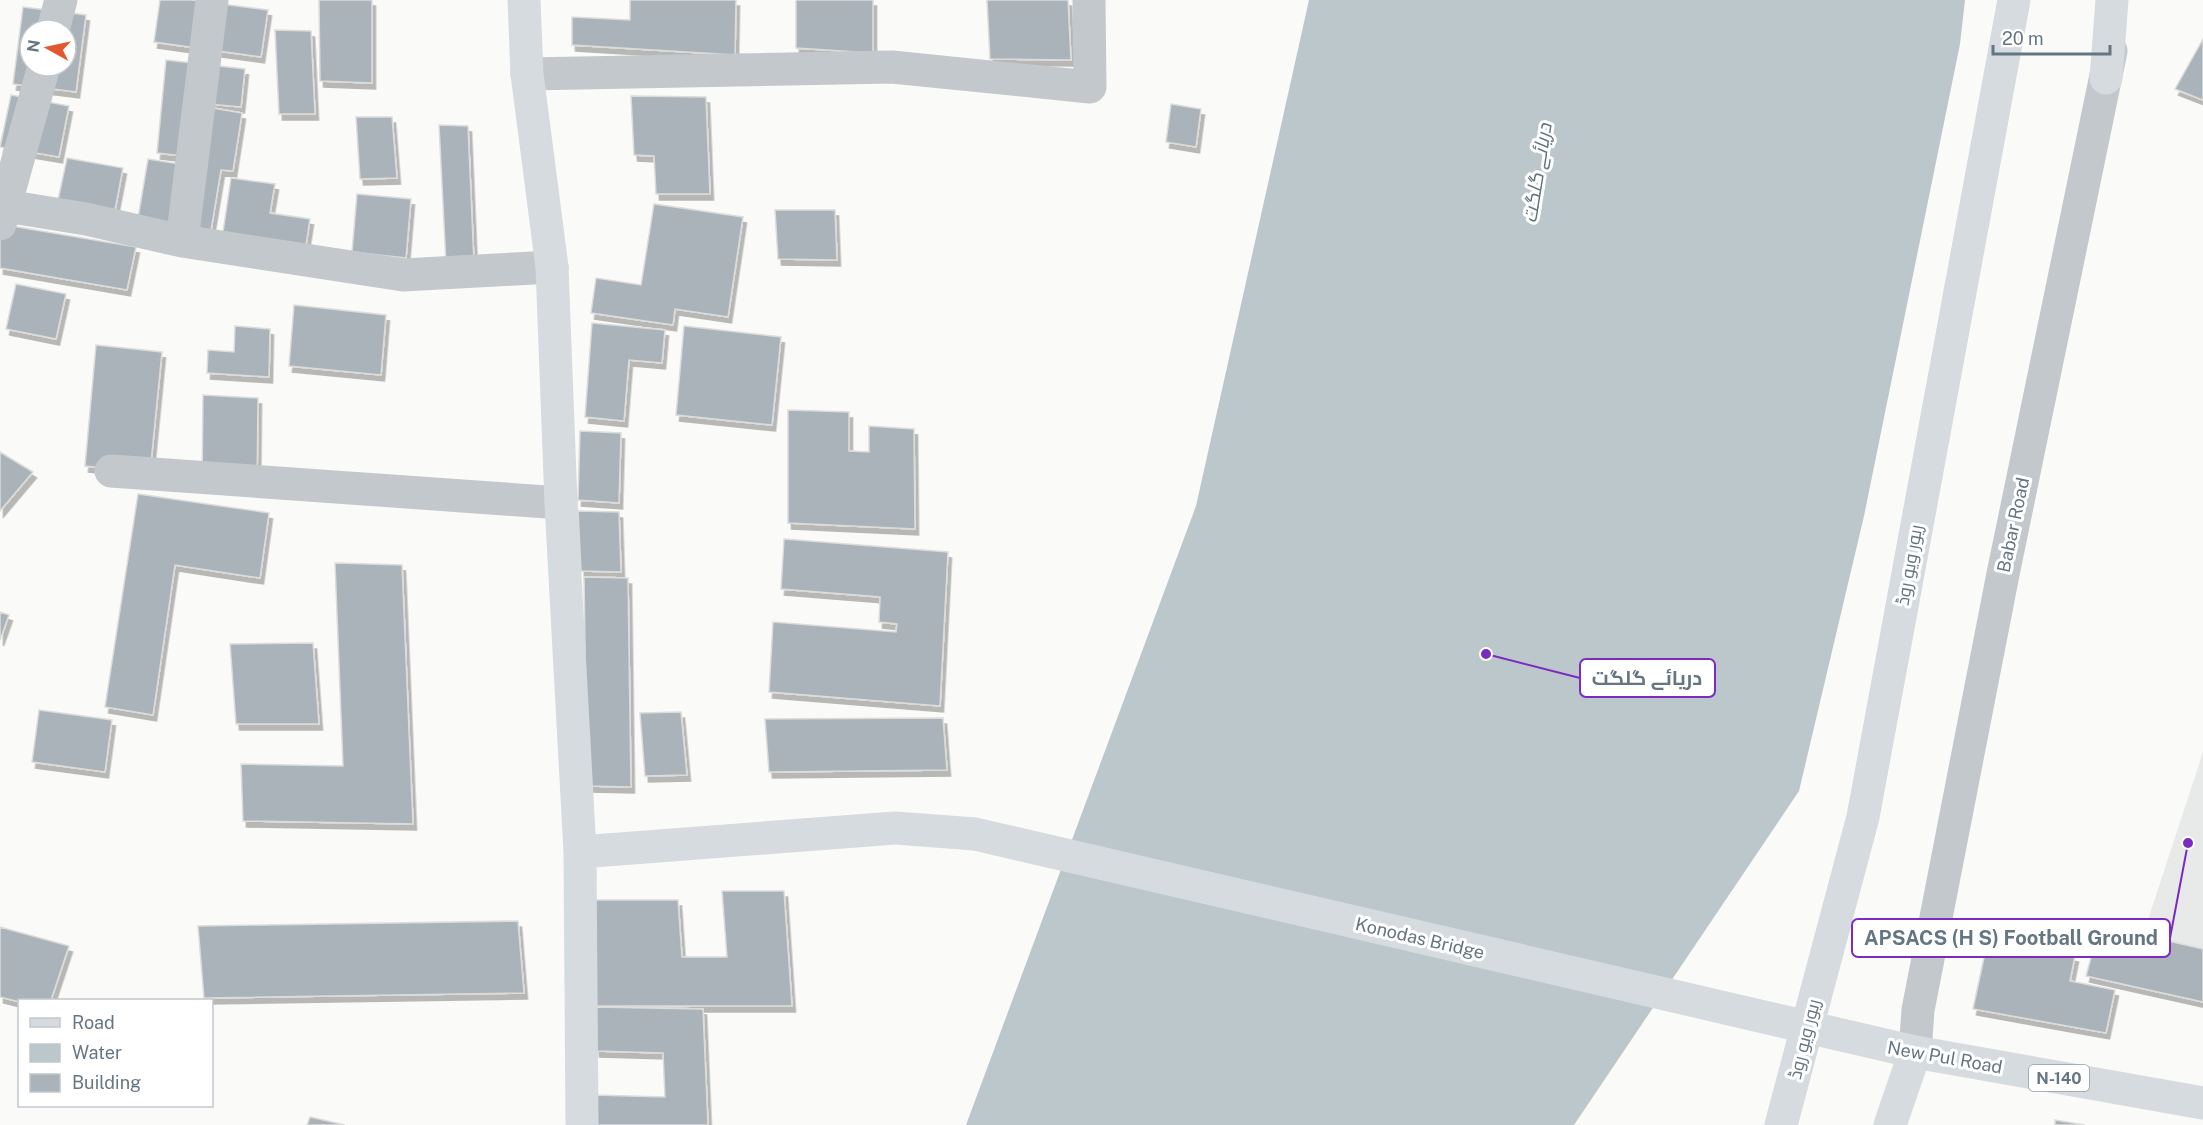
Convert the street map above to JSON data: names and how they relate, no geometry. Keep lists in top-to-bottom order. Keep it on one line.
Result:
{"streets":{"main road":["ریور ویو روڈ","Konodas Bridge","New Pul Road","N-140"],"street":["Babar Road"]},"crossings":[["Babar Road","New Pul Road"],["Konodas Bridge","New Pul Road"]],"water":["دریائے گلگت"],"places":["دریائے گلگت","APSACS (H S) Football Ground"],"legend":["Road","Water","Building"],"scale_bar":"20 m","north":"left"}
